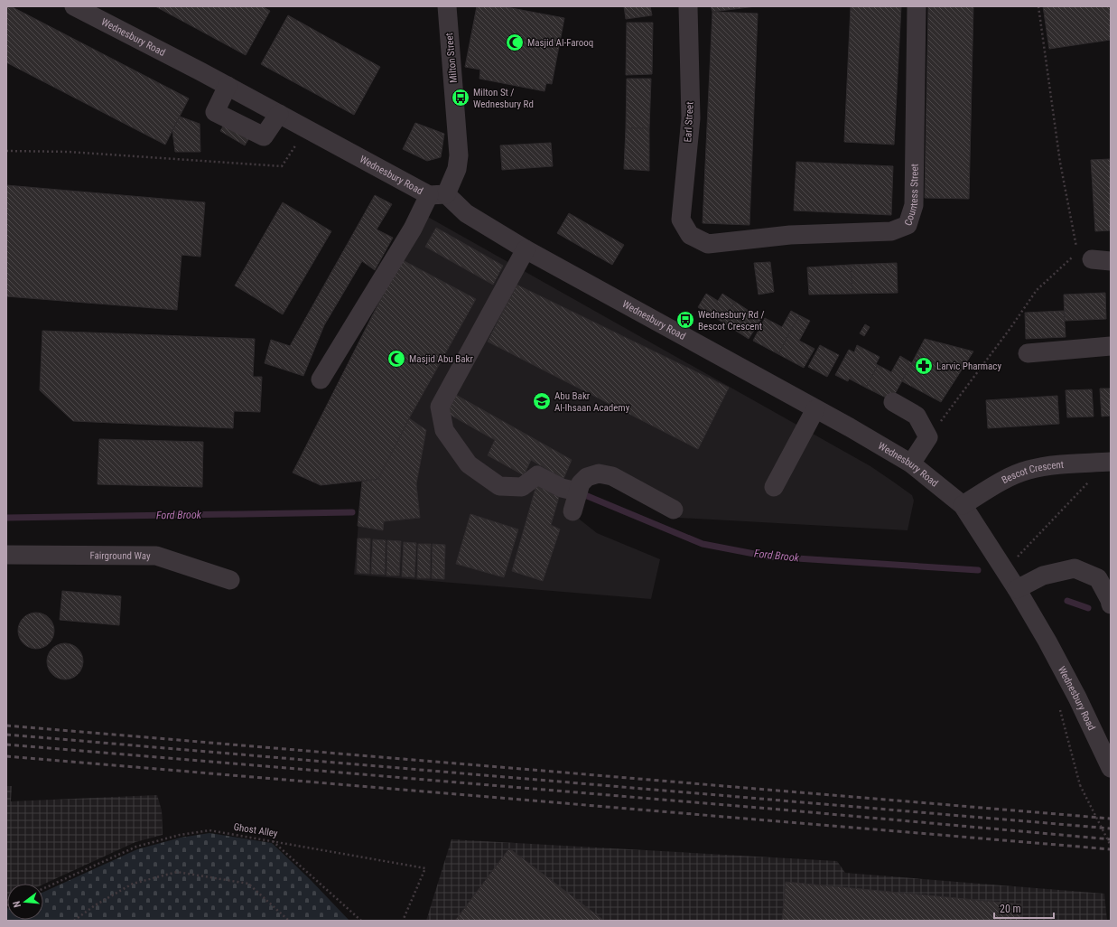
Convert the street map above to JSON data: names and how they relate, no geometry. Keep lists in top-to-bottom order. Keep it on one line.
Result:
{"streets":{"street":["Wednesbury Road","Milton Street","Earl Street","Countess Street","Bescot Crescent","Fairground Way"],"path":["Ghost Alley"]},"crossings":[["Wednesbury Road","Milton Street"],["Wednesbury Road","Bescot Crescent"],["Earl Street","Countess Street"]],"water":["Ford Brook"],"places":{"mosque":["Masjid Al-Farooq","Masjid Abu Bakr"],"bus stop":["Milton St / Wednesbury Rd","Wednesbury Rd / Bescot Crescent"],"pharmacy":["Larvic Pharmacy"],"school or university":["Abu Bakr Al-Ihsaan Academy"]},"scale_bar":"20 m","north":"left"}
